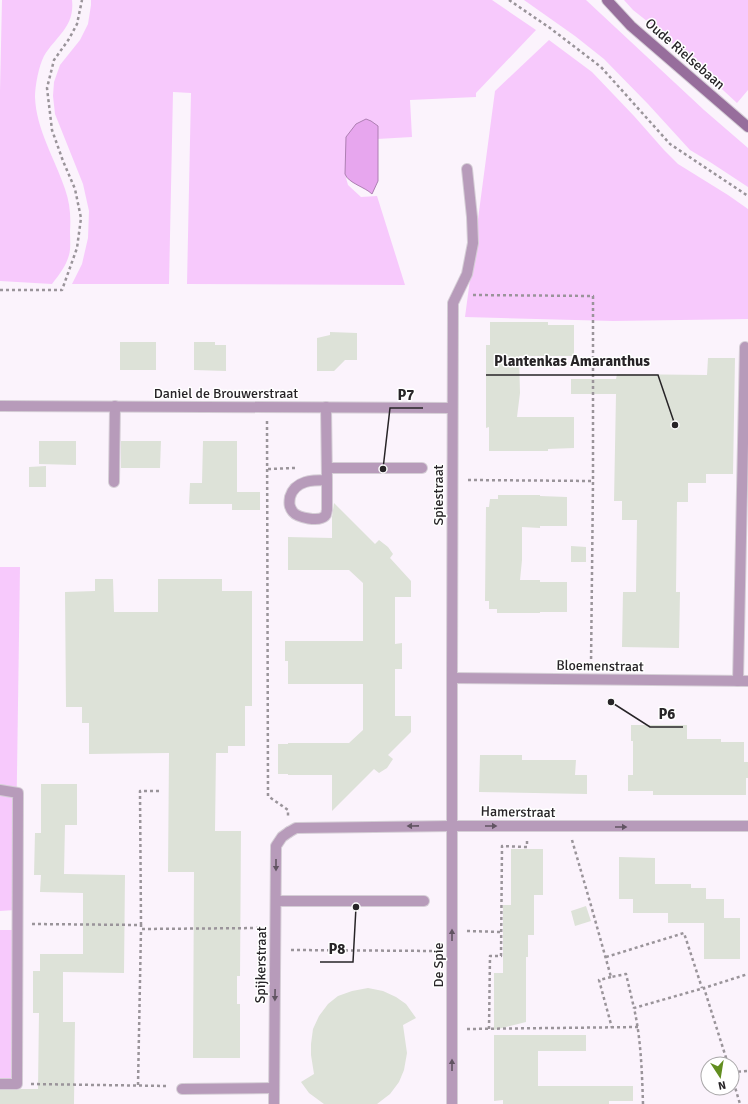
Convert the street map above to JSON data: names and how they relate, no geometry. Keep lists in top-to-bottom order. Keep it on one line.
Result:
{"streets":{"street":["Oude Rielsebaan","Daniel de Brouwerstraat","Spiestraat","Bloemenstraat","Hamerstraat","Spijkerstraat","De Spie"]},"crossings":[["Daniel de Brouwerstraat","Spiestraat"],["Spiestraat","Bloemenstraat"],["Spiestraat","Hamerstraat"],["Spiestraat","De Spie"],["Hamerstraat","Spijkerstraat"],["Hamerstraat","De Spie"]],"one_way":["Spijkerstraat"],"places":["Plantenkas Amaranthus","P7","P6","P8"],"north":"bottom"}
